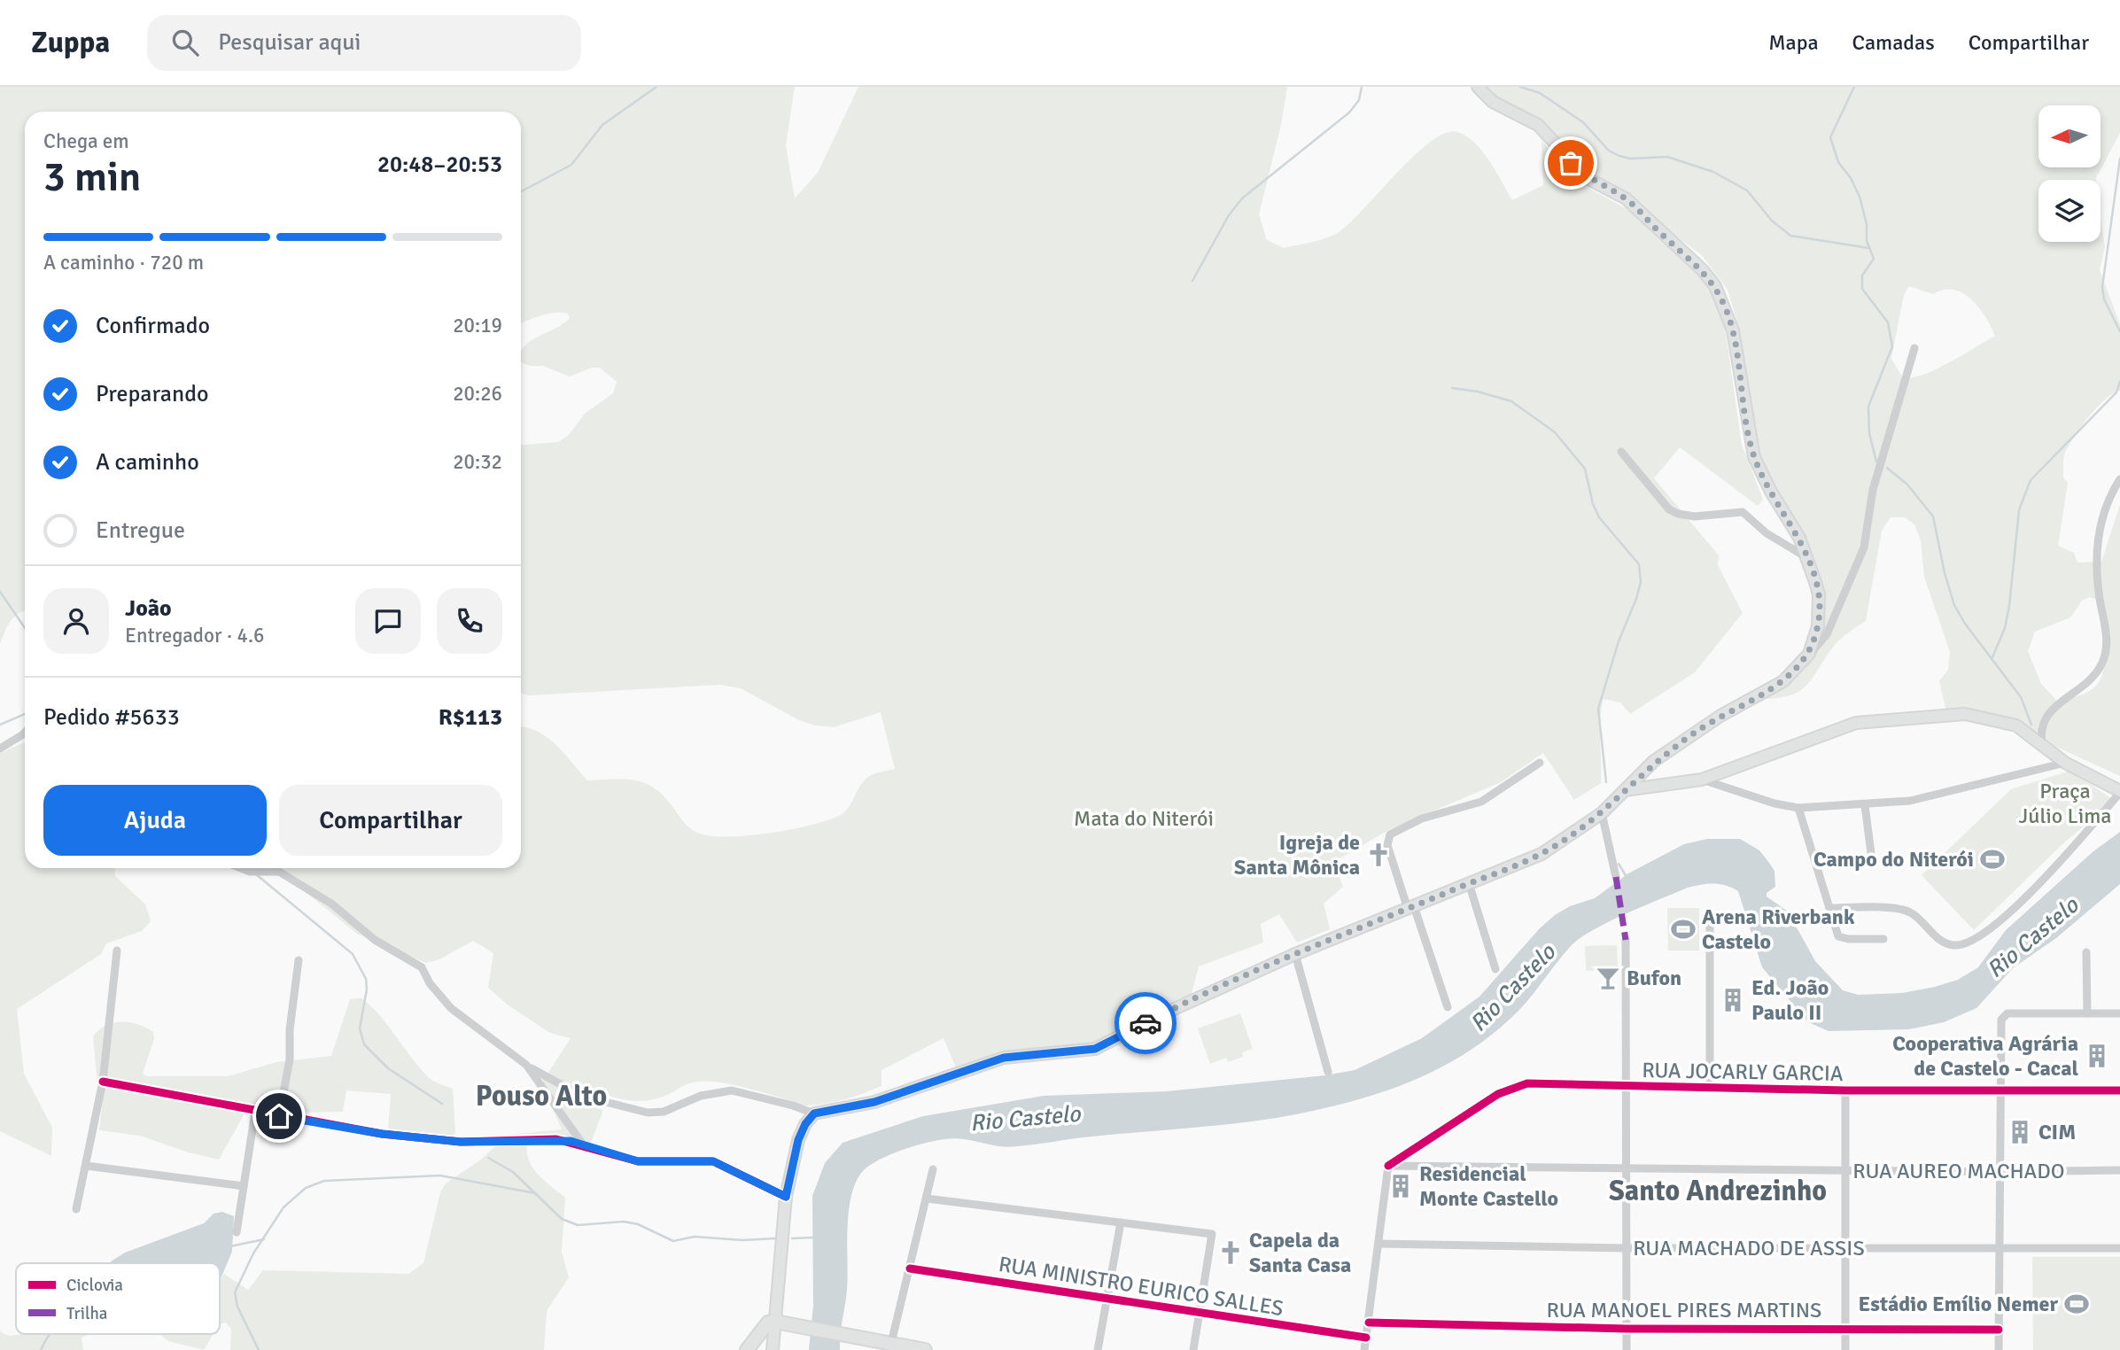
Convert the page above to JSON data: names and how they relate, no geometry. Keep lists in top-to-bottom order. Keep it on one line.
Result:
{"streets":{"street":["RUA JOCARLY GARCIA","RUA AUREO MACHADO","RUA MACHADO DE ASSIS","RUA MINISTRO EURICO SALLES","RUA MANOEL PIRES MARTINS"]},"crossings":[["RUA JOCARLY GARCIA","RUA AUREO MACHADO"]],"districts":["Pouso Alto","Santo Andrezinho"],"water":["Rio Castelo"],"parks":["Praça Júlio Lima","Mata do Niterói"],"places":{"church":["Igreja de Santa Mônica","Capela da Santa Casa"],"sports":["Campo do Niterói","Arena Riverbank Castelo","Estádio Emílio Nemer"],"bar":["Bufon"],"building":["Ed. João Paulo II","Cooperativa Agrária de Castelo - Cacal","CIM","Residencial Monte Castello"]},"legend":["Ciclovia","Trilha"],"north":"left","page":{"header":"Zuppa","search":"Pesquisar aqui","nav":["Mapa","Camadas","Compartilhar"],"heading":["3 min","Chega em","20:48–20:53"],"panel":["João","Entregador · 4.6","Pedido #5633","R$113"],"bar":"A caminho · 720 m","list":[["Confirmado","20:19"],["Preparando","20:26"],["A caminho","20:32"],"Entregue"],"buttons":["Ajuda","Compartilhar"]}}
